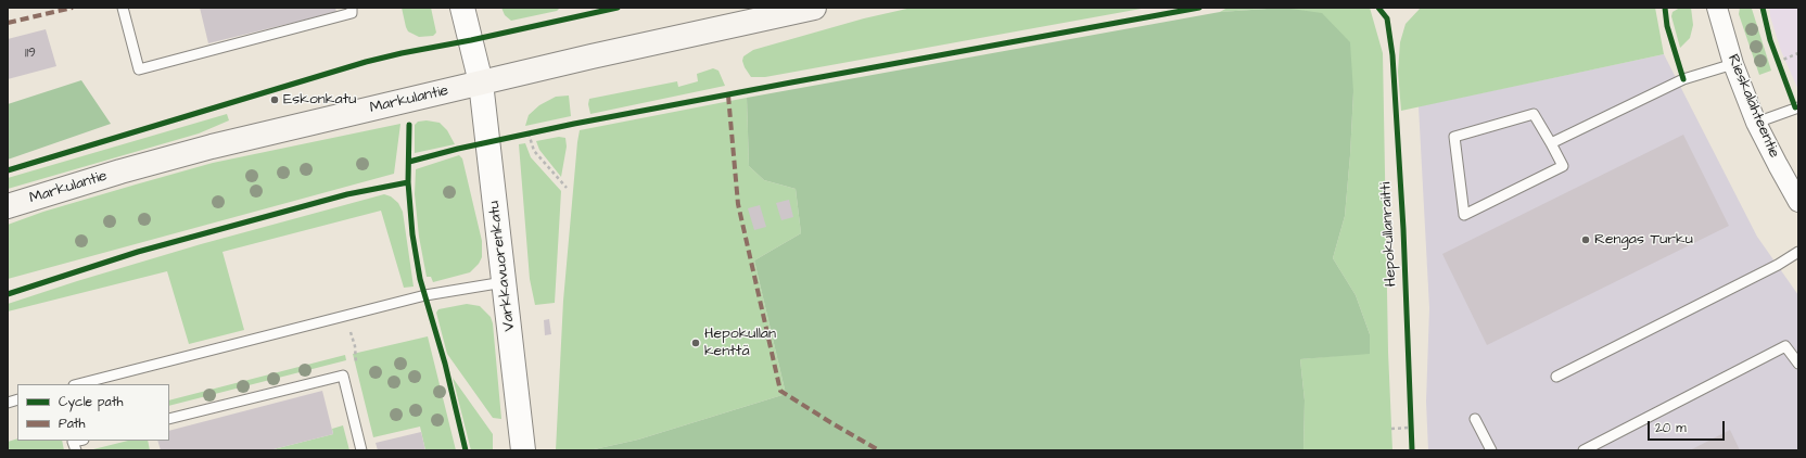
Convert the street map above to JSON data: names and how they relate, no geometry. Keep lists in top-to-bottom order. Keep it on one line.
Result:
{"streets":{"main road":["Markulantie"],"street":["Rieskalähteentie","Varkkavuorenkatu"],"cycle path":["Hepokullanraitti"]},"crossings":[["Markulantie","Varkkavuorenkatu"]],"places":["Eskonkatu","Rengas Turku","Hepokullan kenttä"],"house_numbers":["119"],"legend":["Cycle path","Path"],"scale_bar":"20 m"}
